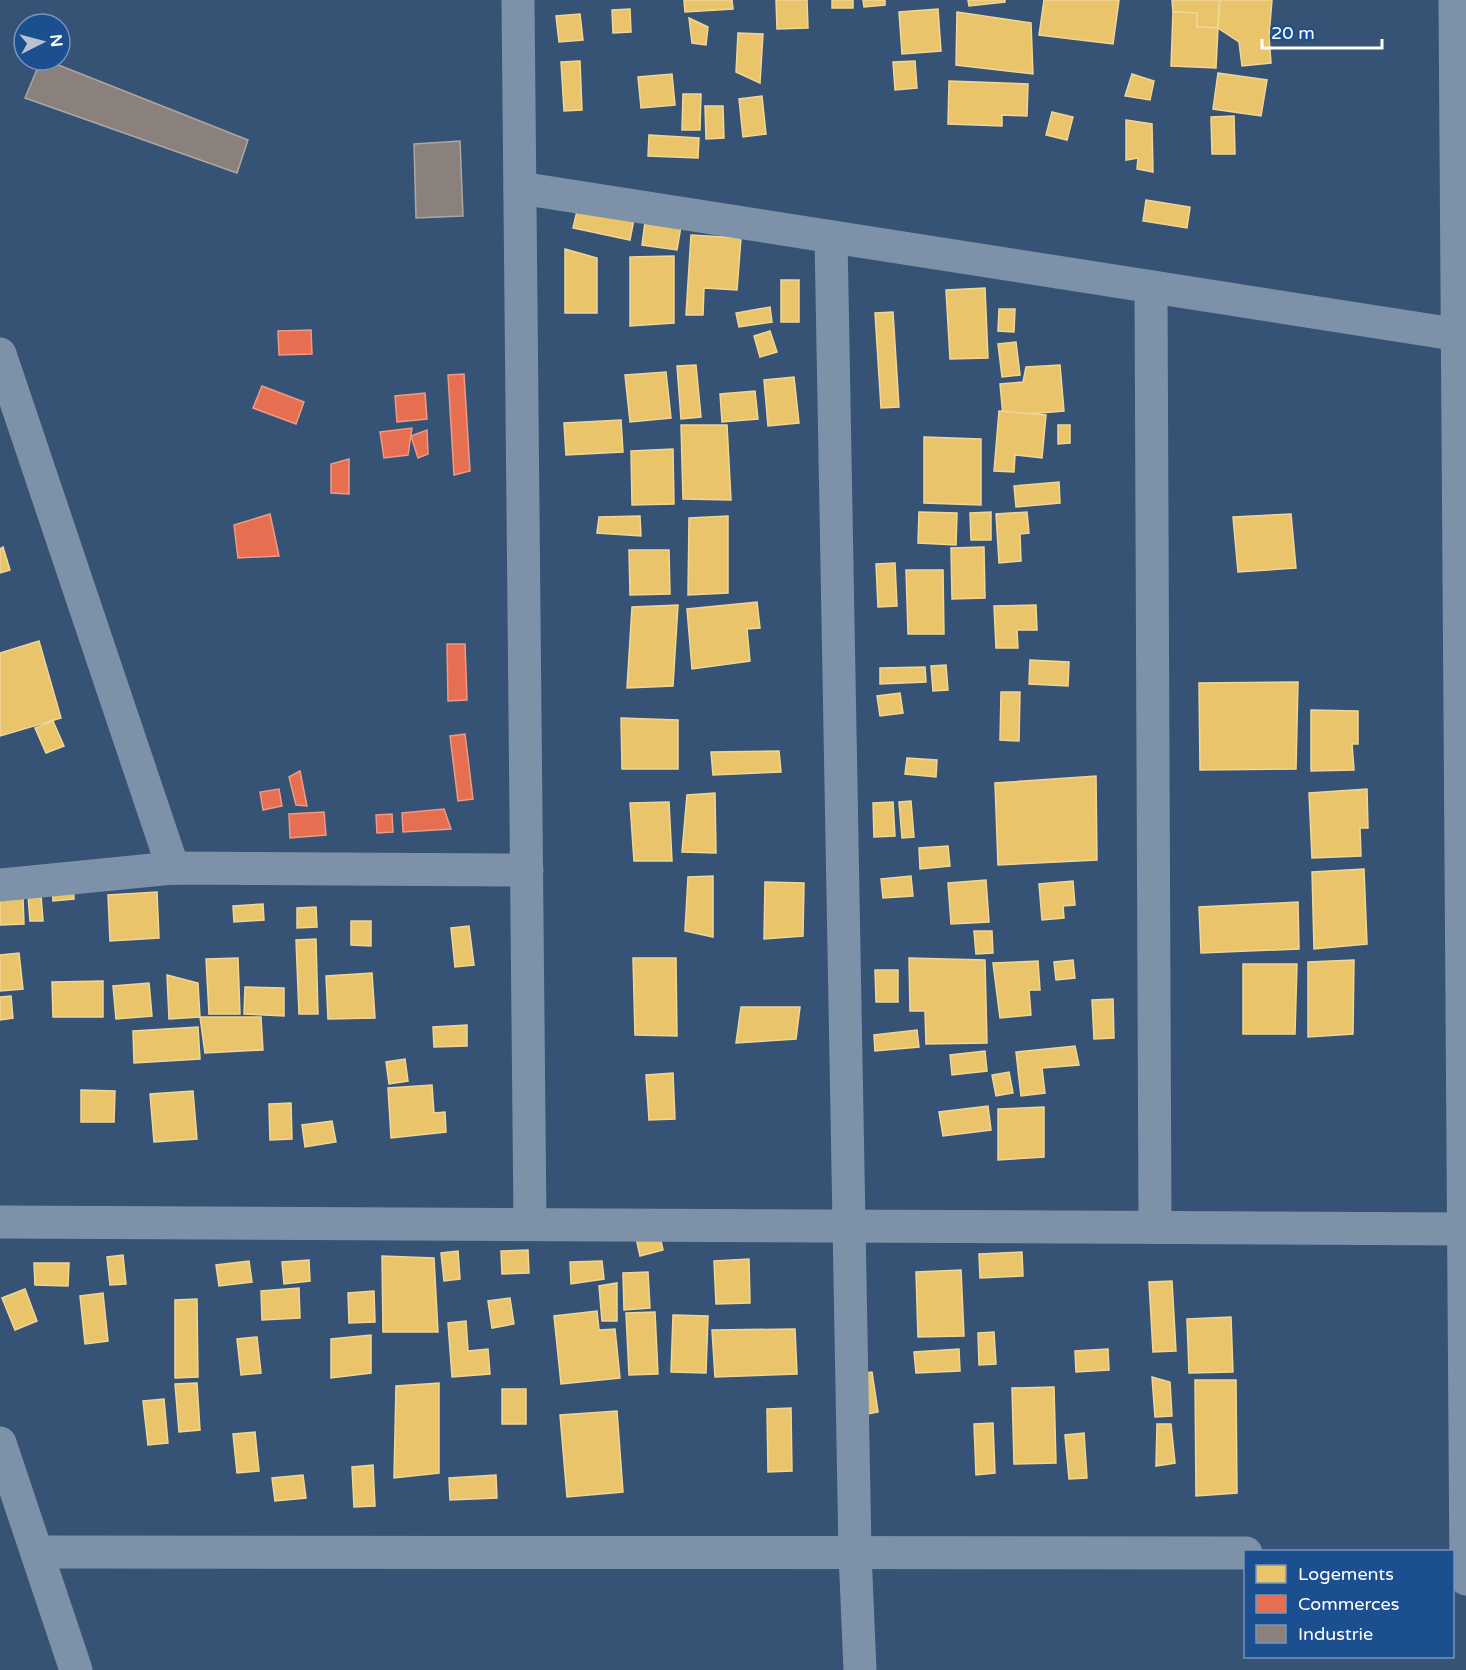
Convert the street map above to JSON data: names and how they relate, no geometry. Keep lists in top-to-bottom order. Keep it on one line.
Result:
{"legend":["Logements","Commerces","Industrie"],"scale_bar":"20 m","north":"right"}
